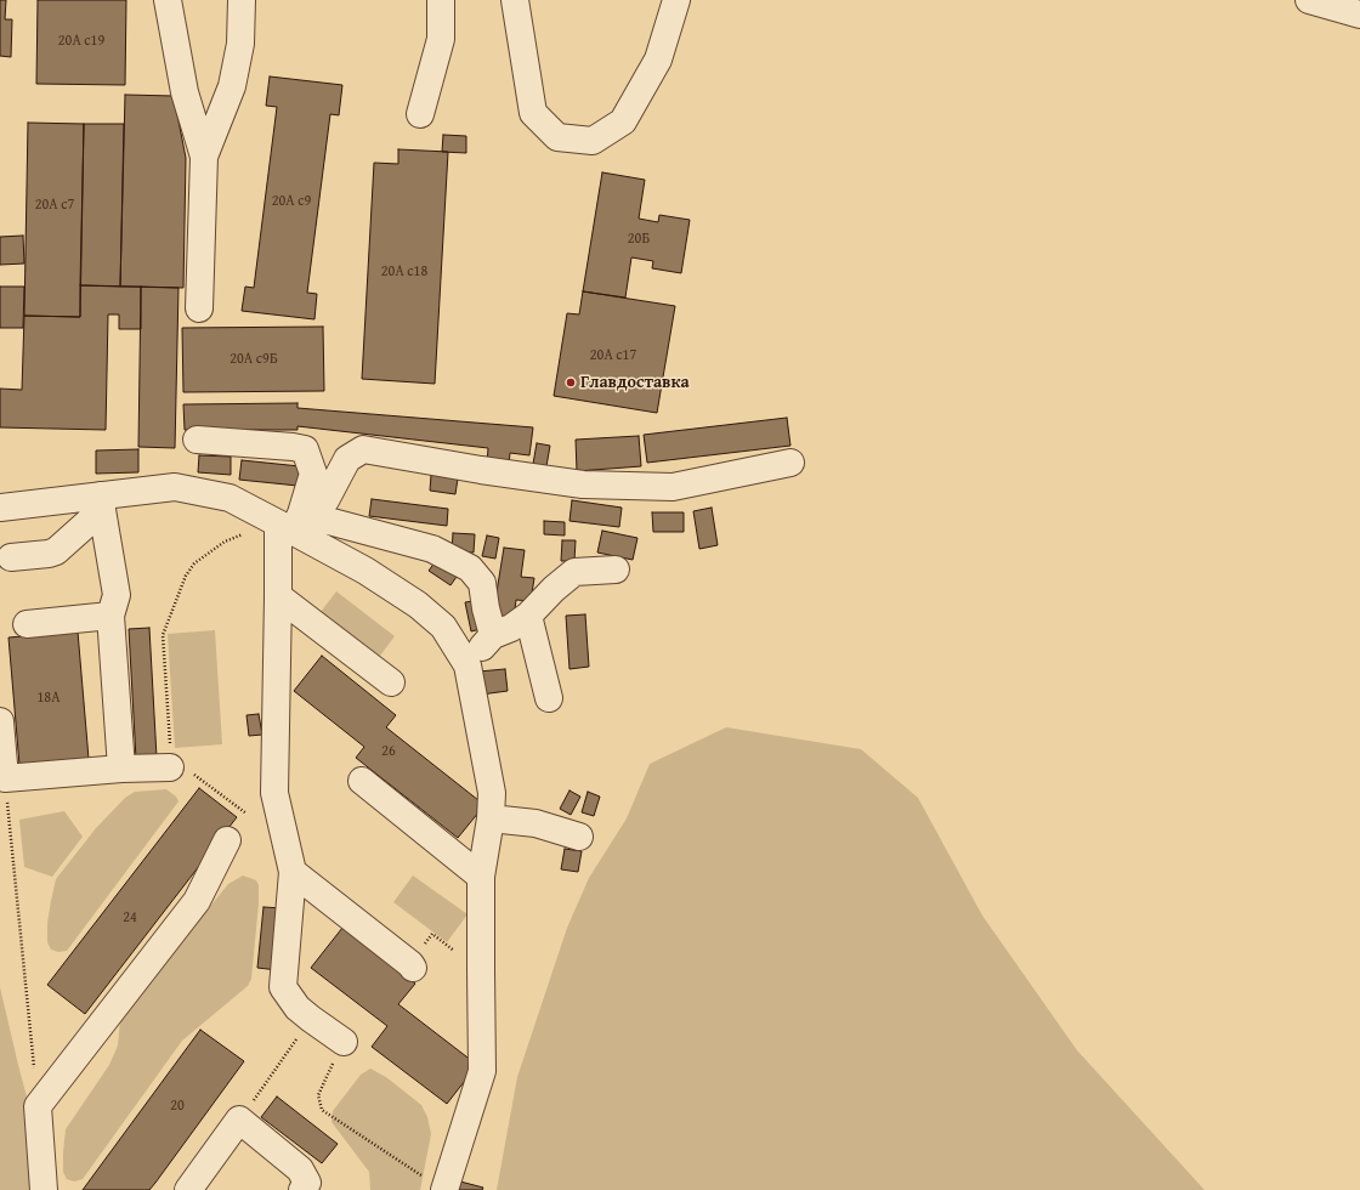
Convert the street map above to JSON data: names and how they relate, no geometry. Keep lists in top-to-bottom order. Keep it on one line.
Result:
{"places":["Главдоставка"],"house_numbers":["20А с19","20А с9","20А с7","20Б","20А с18","20А с17","20А с9Б","18А","26","24","20"]}
